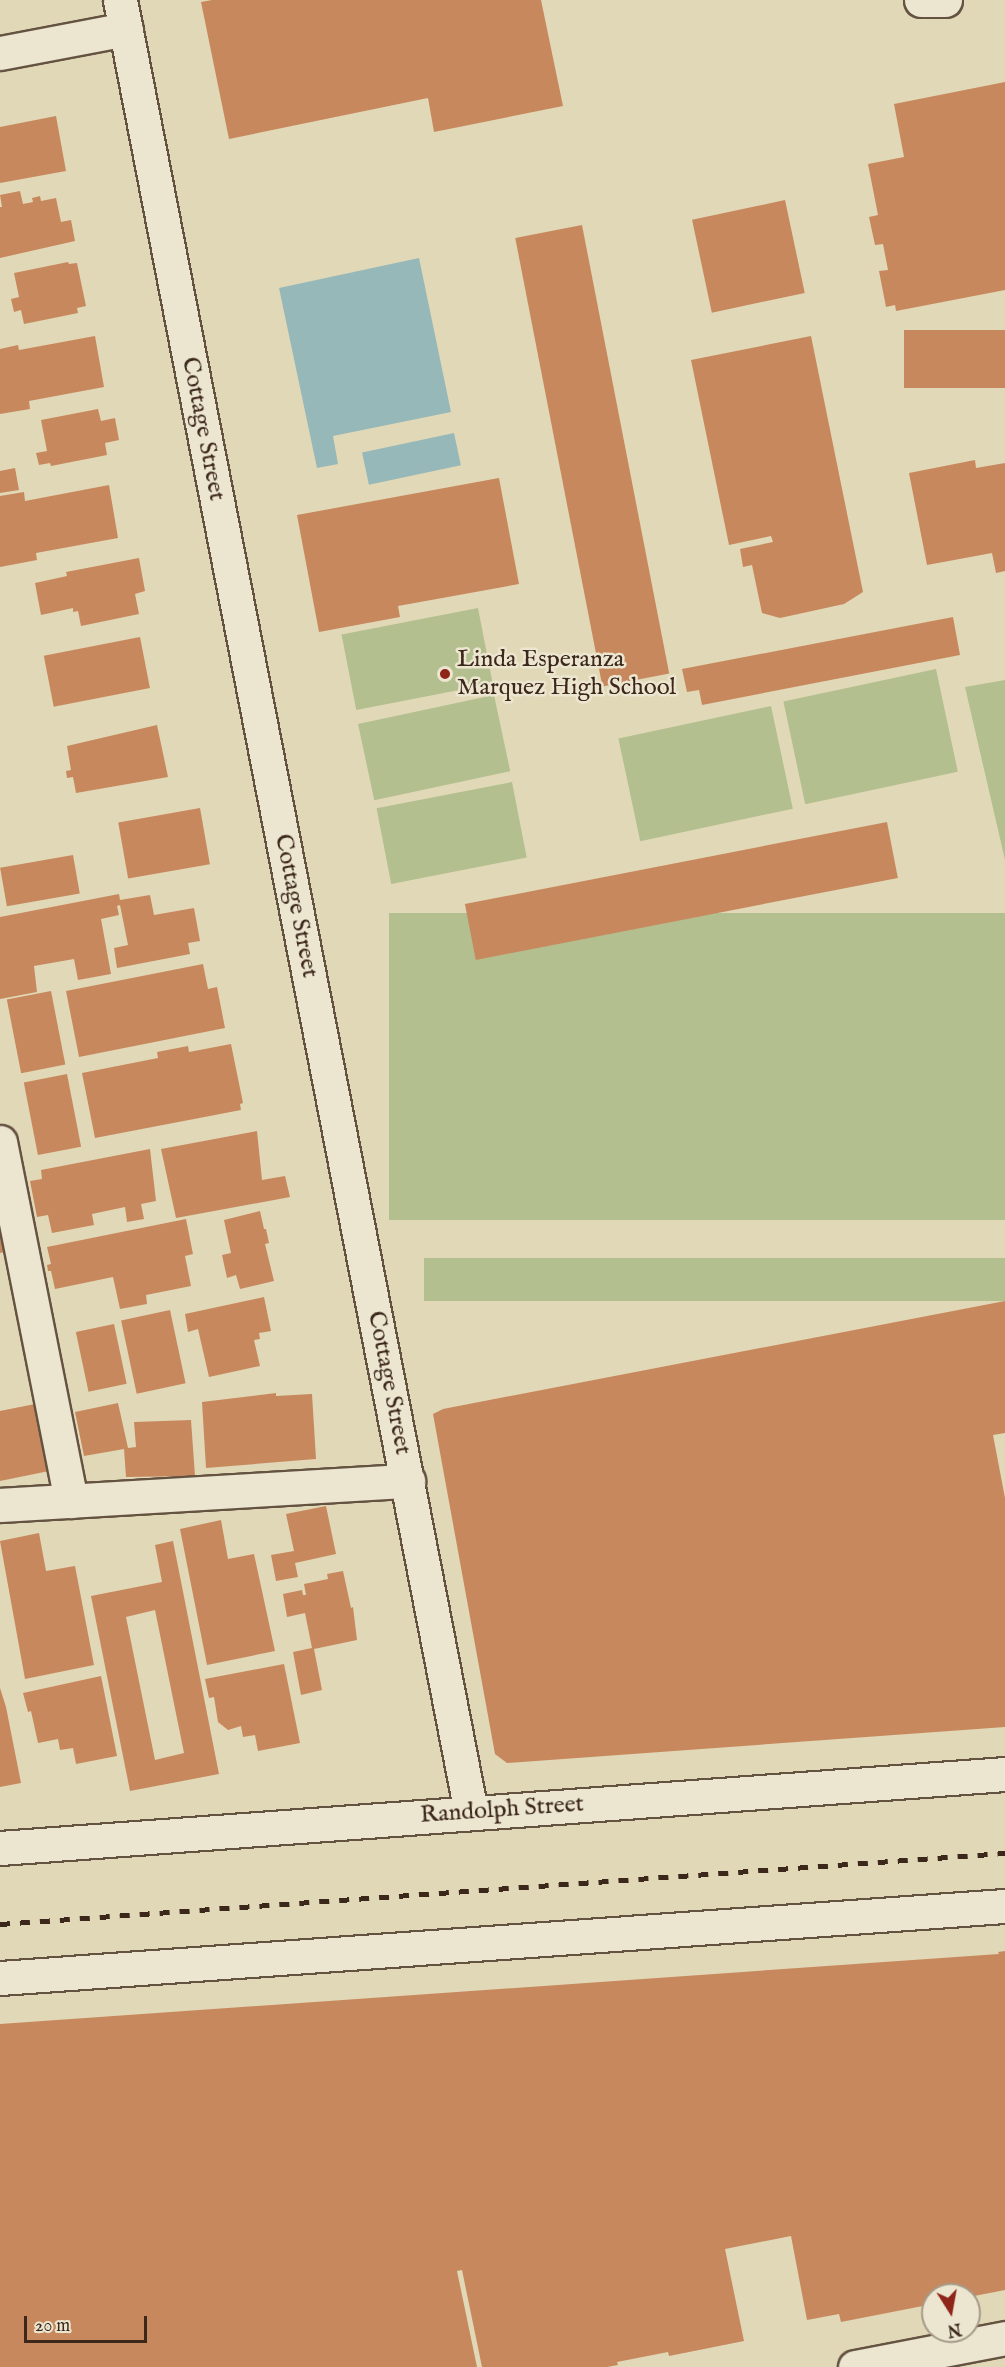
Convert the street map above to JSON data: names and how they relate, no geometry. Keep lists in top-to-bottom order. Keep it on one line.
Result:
{"streets":{"street":["Cottage Street","Randolph Street"]},"crossings":[["Cottage Street","Randolph Street"]],"places":["Linda Esperanza Marquez High School"],"scale_bar":"20 m","north":"bottom"}
